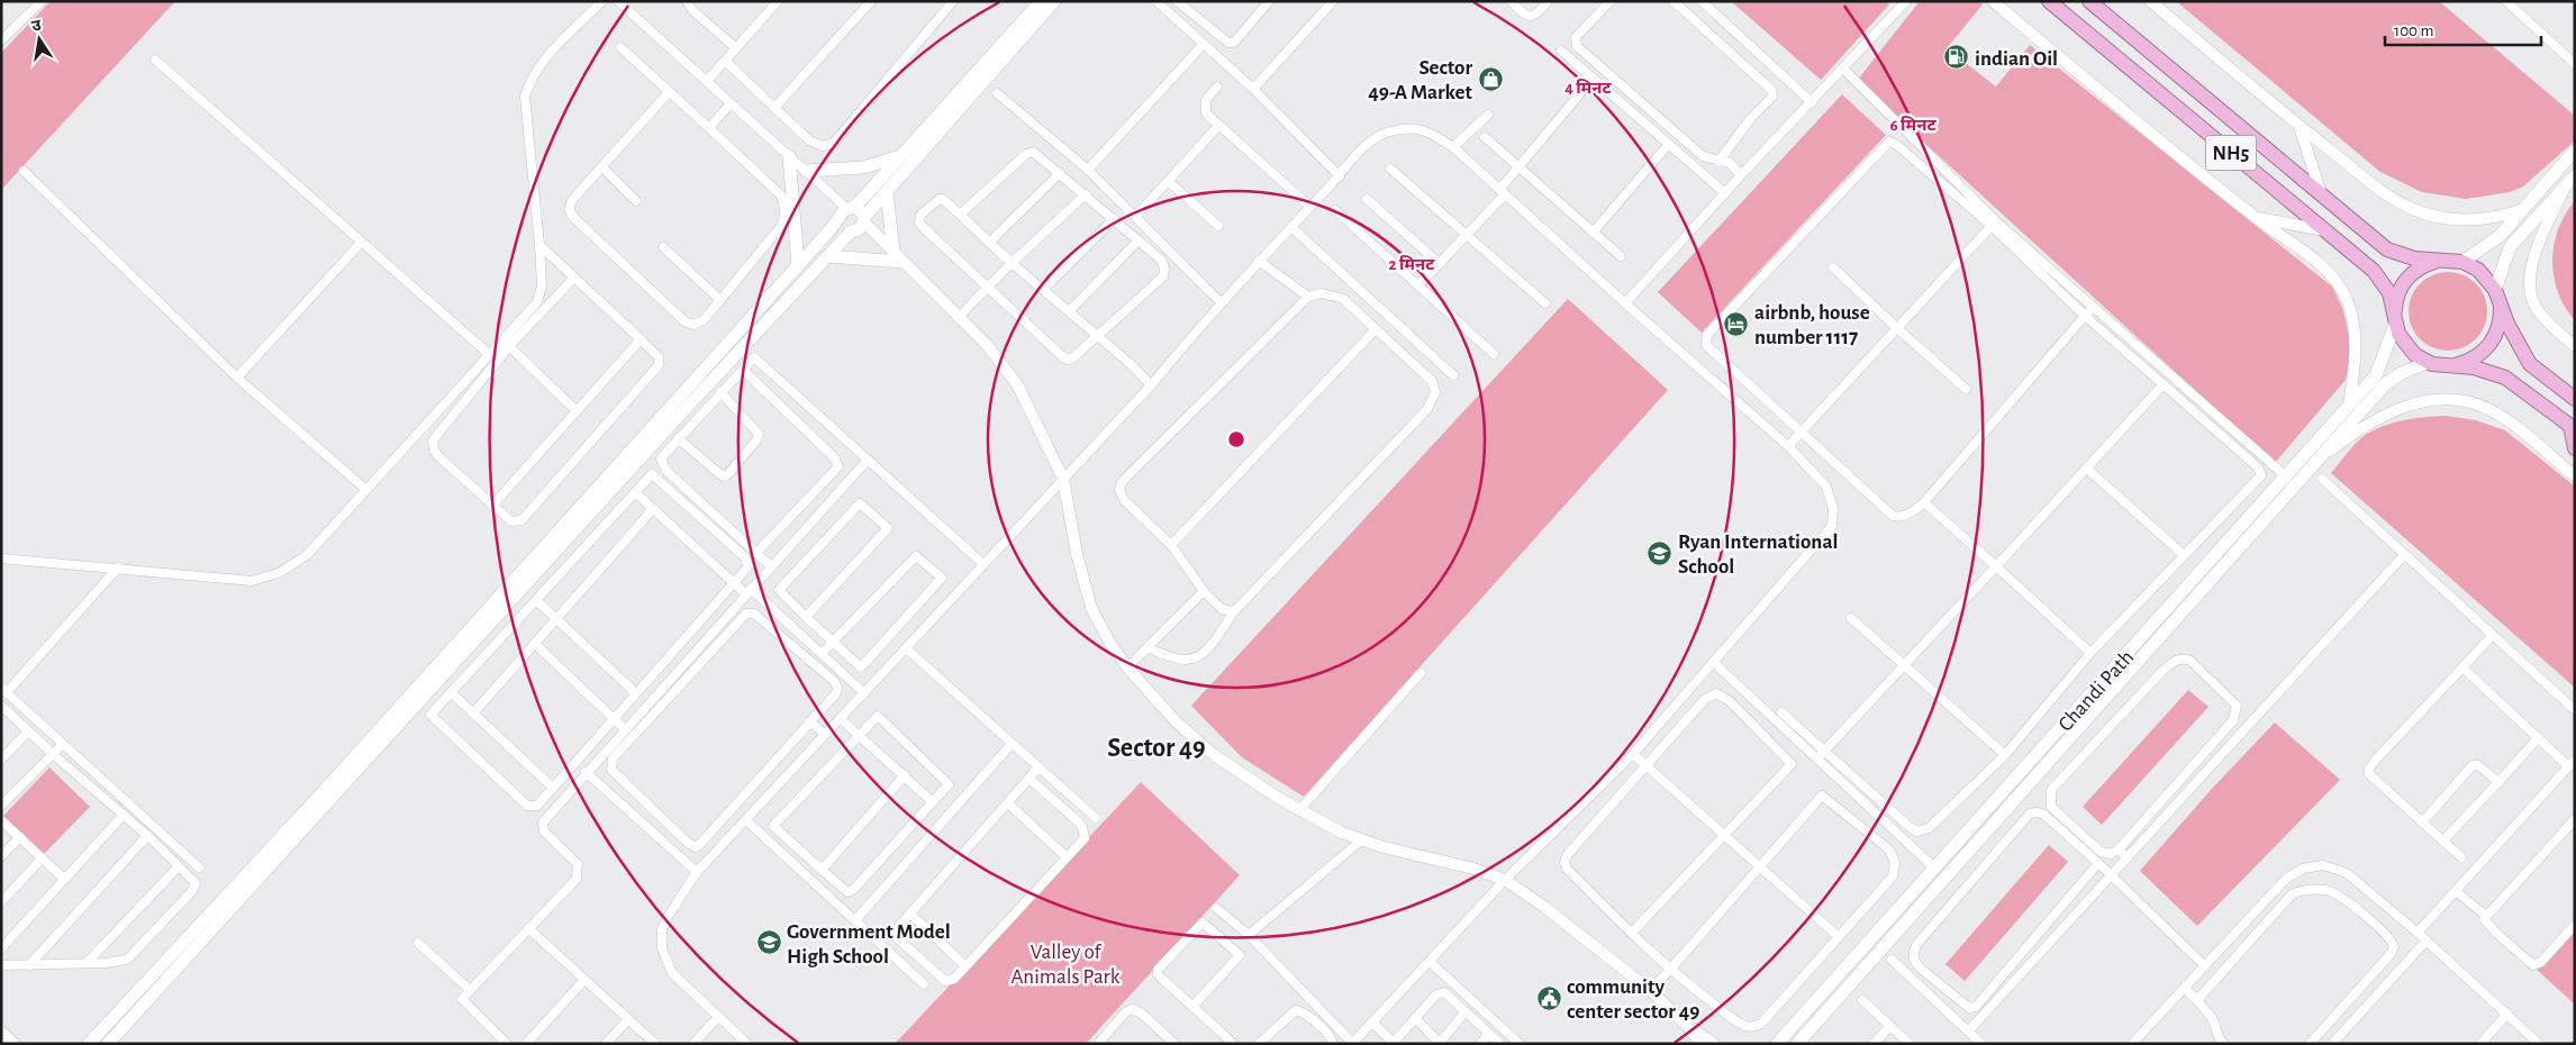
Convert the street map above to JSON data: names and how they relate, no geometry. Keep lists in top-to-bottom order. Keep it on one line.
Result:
{"streets":{"highway":["NH5"],"main road":["Chandi Path"]},"crossings":[["NH5","Chandi Path"]],"districts":["Sector 49"],"parks":["Valley of Animals Park"],"places":{"fuel station":["indian Oil"],"shop":["Sector 49-A Market"],"hotel":["airbnb, house number 1117"],"school or university":["Ryan International School","Government Model High School"],"public building":["community center sector 49"]},"scale_bar":"100 m","north":"top","rings":["4 मिनट","6 मिनट","2 मिनट"]}
